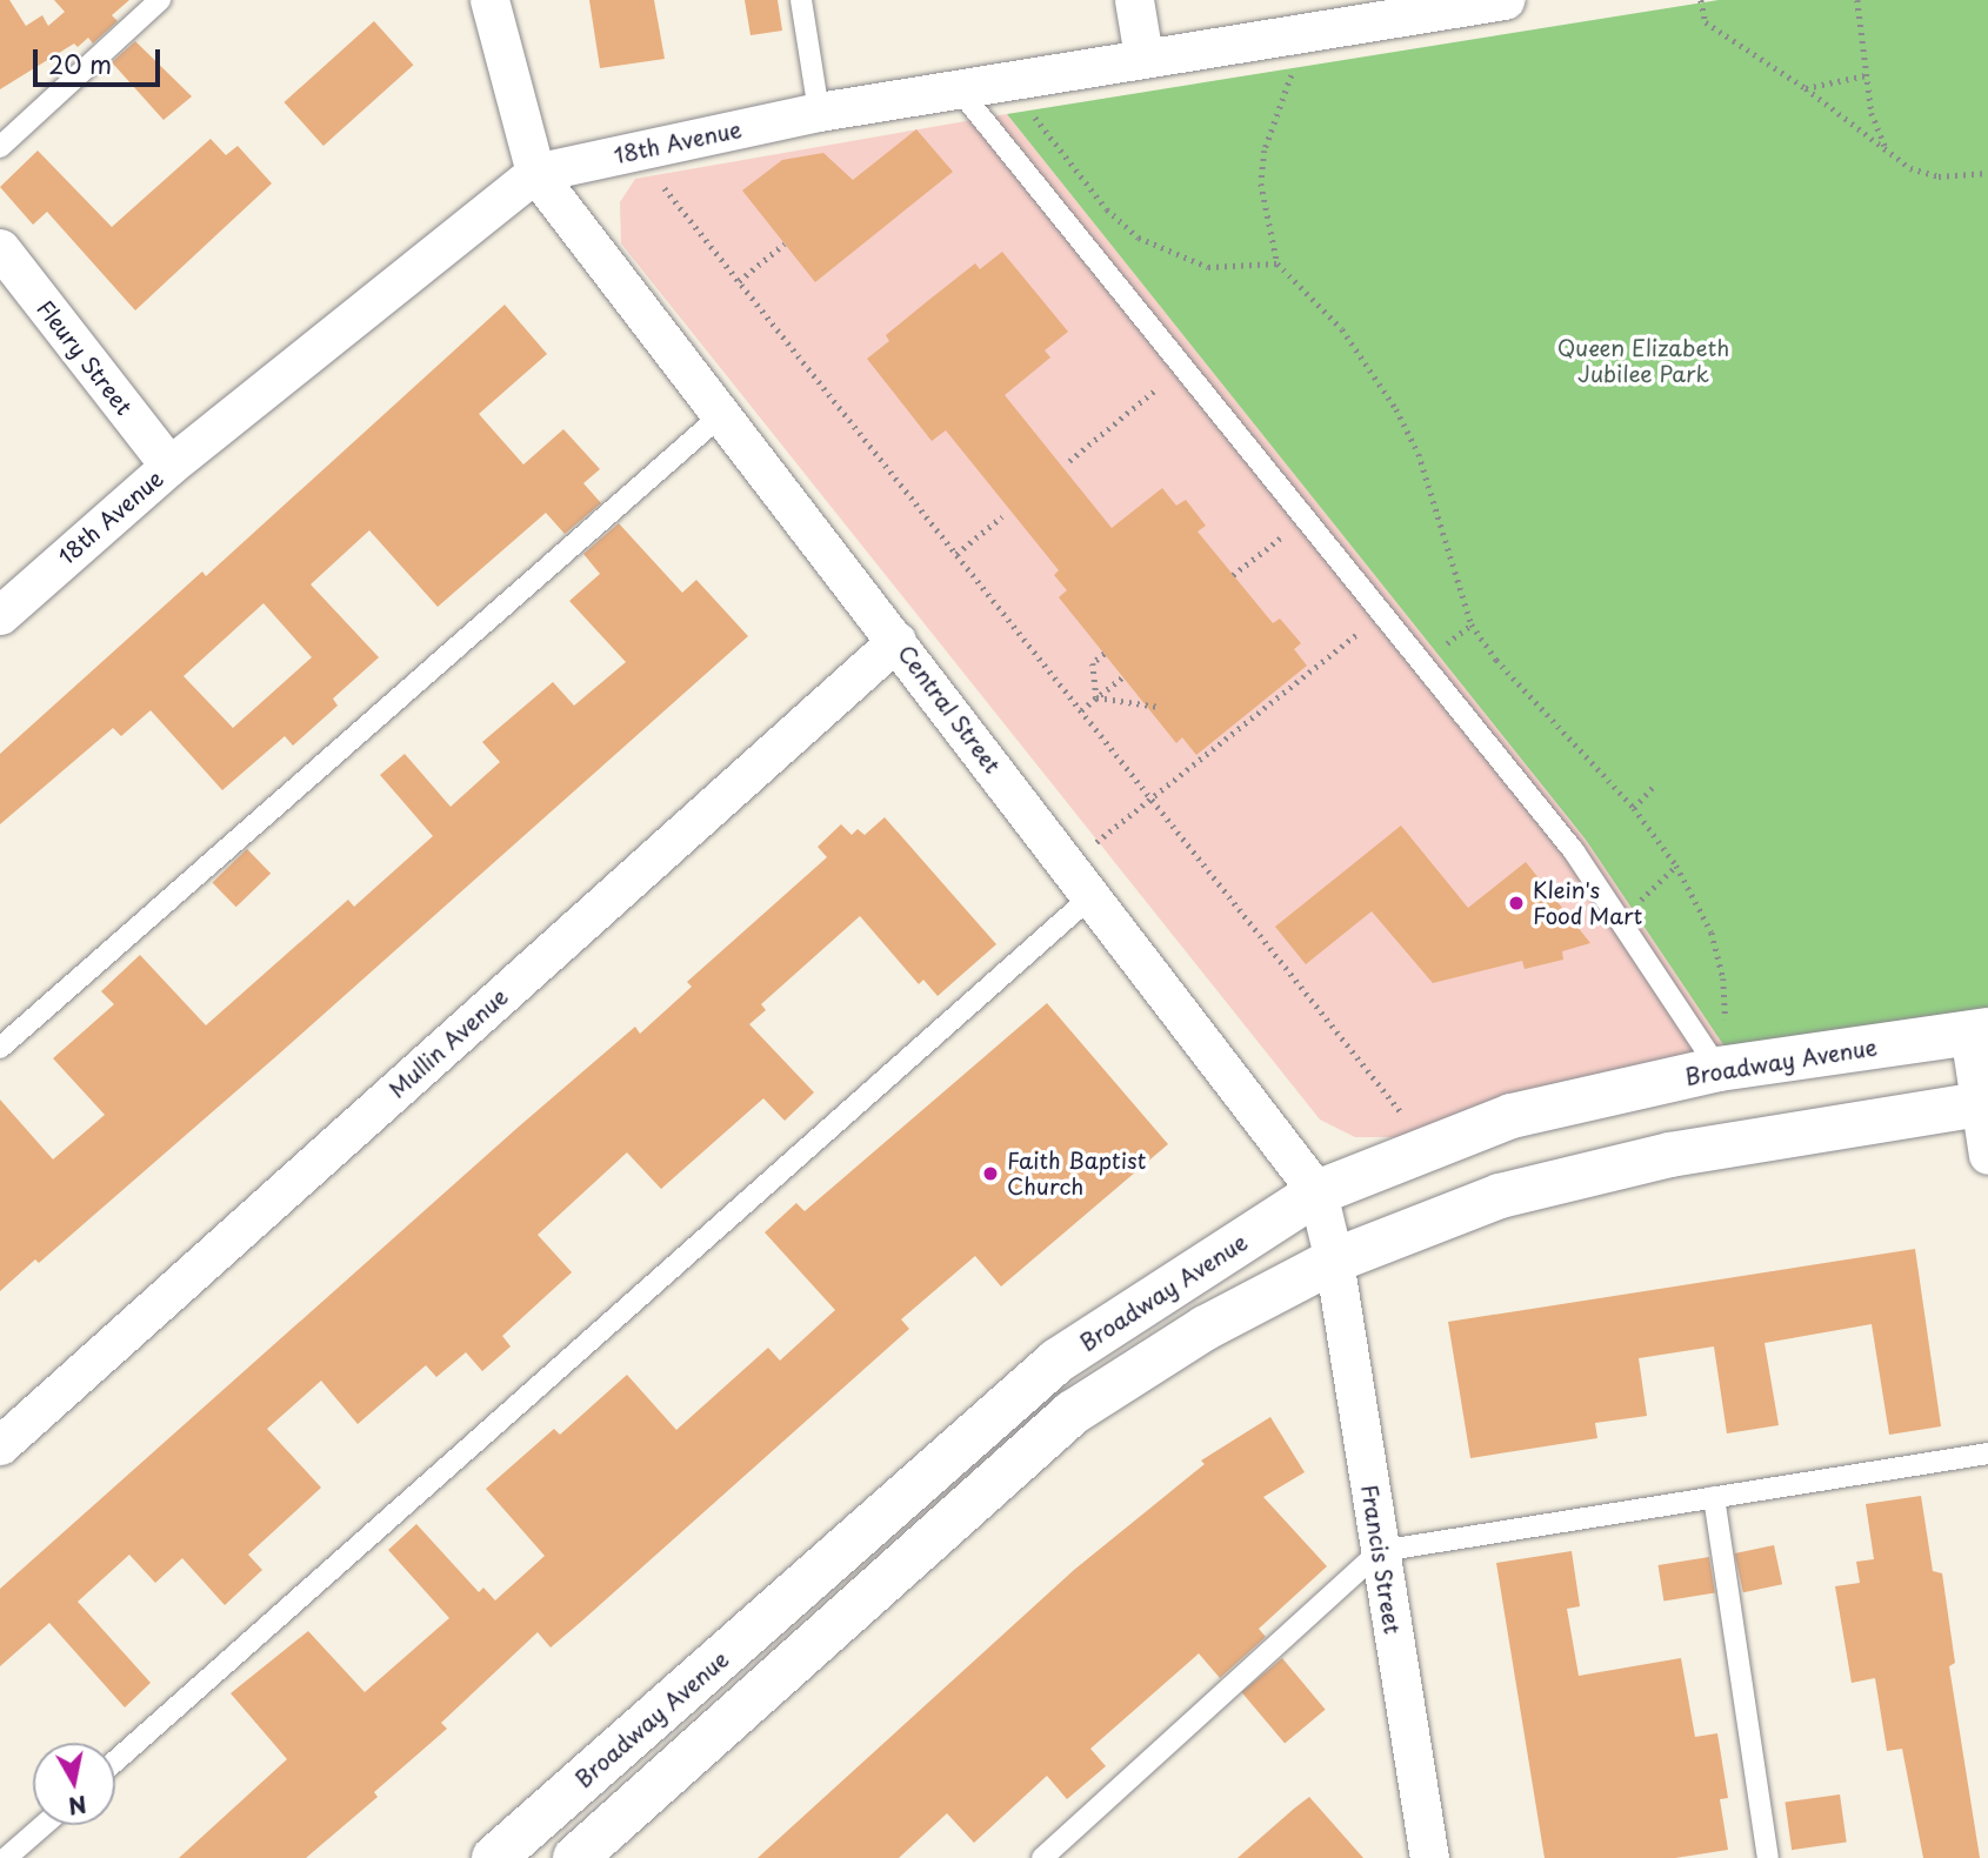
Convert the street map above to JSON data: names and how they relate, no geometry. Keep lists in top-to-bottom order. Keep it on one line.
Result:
{"streets":{"street":["18th Avenue","Fleury Street","Central Street","Mullin Avenue","Broadway Avenue","Francis Street"]},"crossings":[["18th Avenue","Fleury Street"],["18th Avenue","Central Street"],["Central Street","Mullin Avenue"],["Central Street","Broadway Avenue"],["Central Street","Francis Street"]],"parks":["Queen Elizabeth Jubilee Park"],"places":["Klein's Food Mart","Faith Baptist Church"],"scale_bar":"20 m","north":"bottom"}
